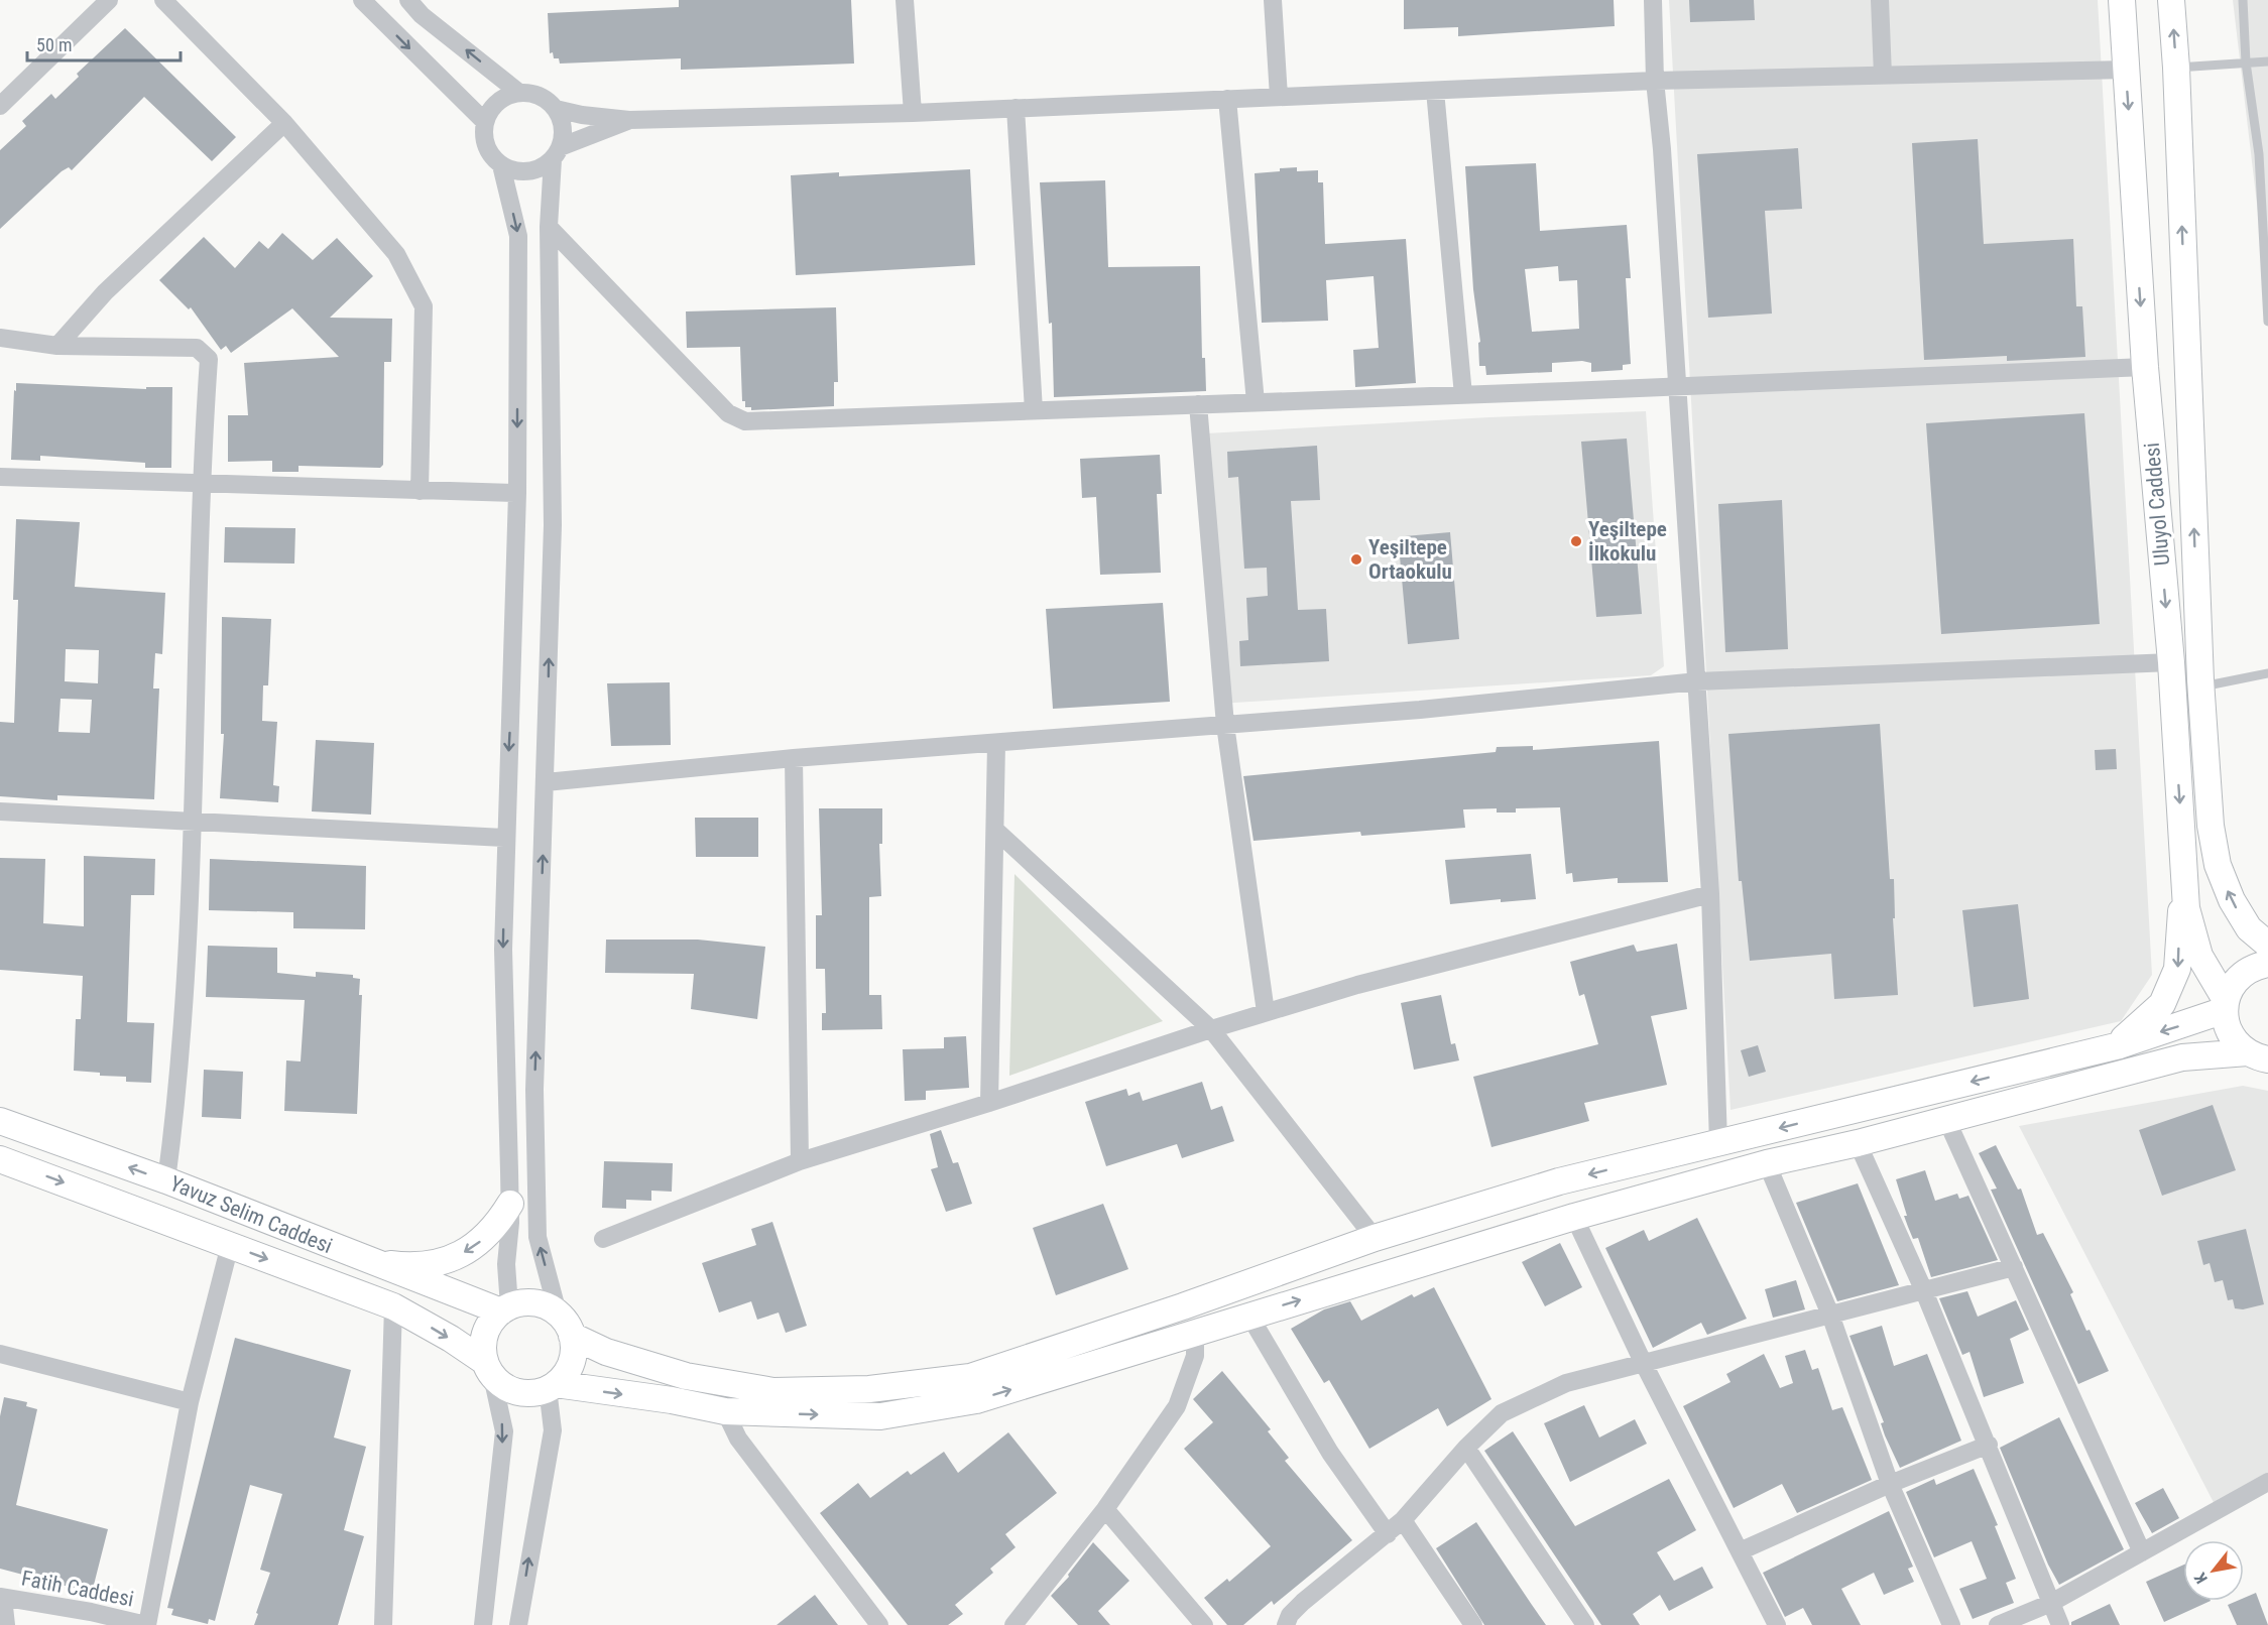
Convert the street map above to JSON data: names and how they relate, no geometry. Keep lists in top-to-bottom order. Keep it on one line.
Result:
{"streets":{"main road":["Uluyol Caddesi","Yavuz Selim Caddesi"],"street":["Fatih Caddesi"]},"places":["Yeşiltepe İlkokulu","Yeşiltepe Ortaokulu"],"scale_bar":"50 m","north":"bottom left"}
